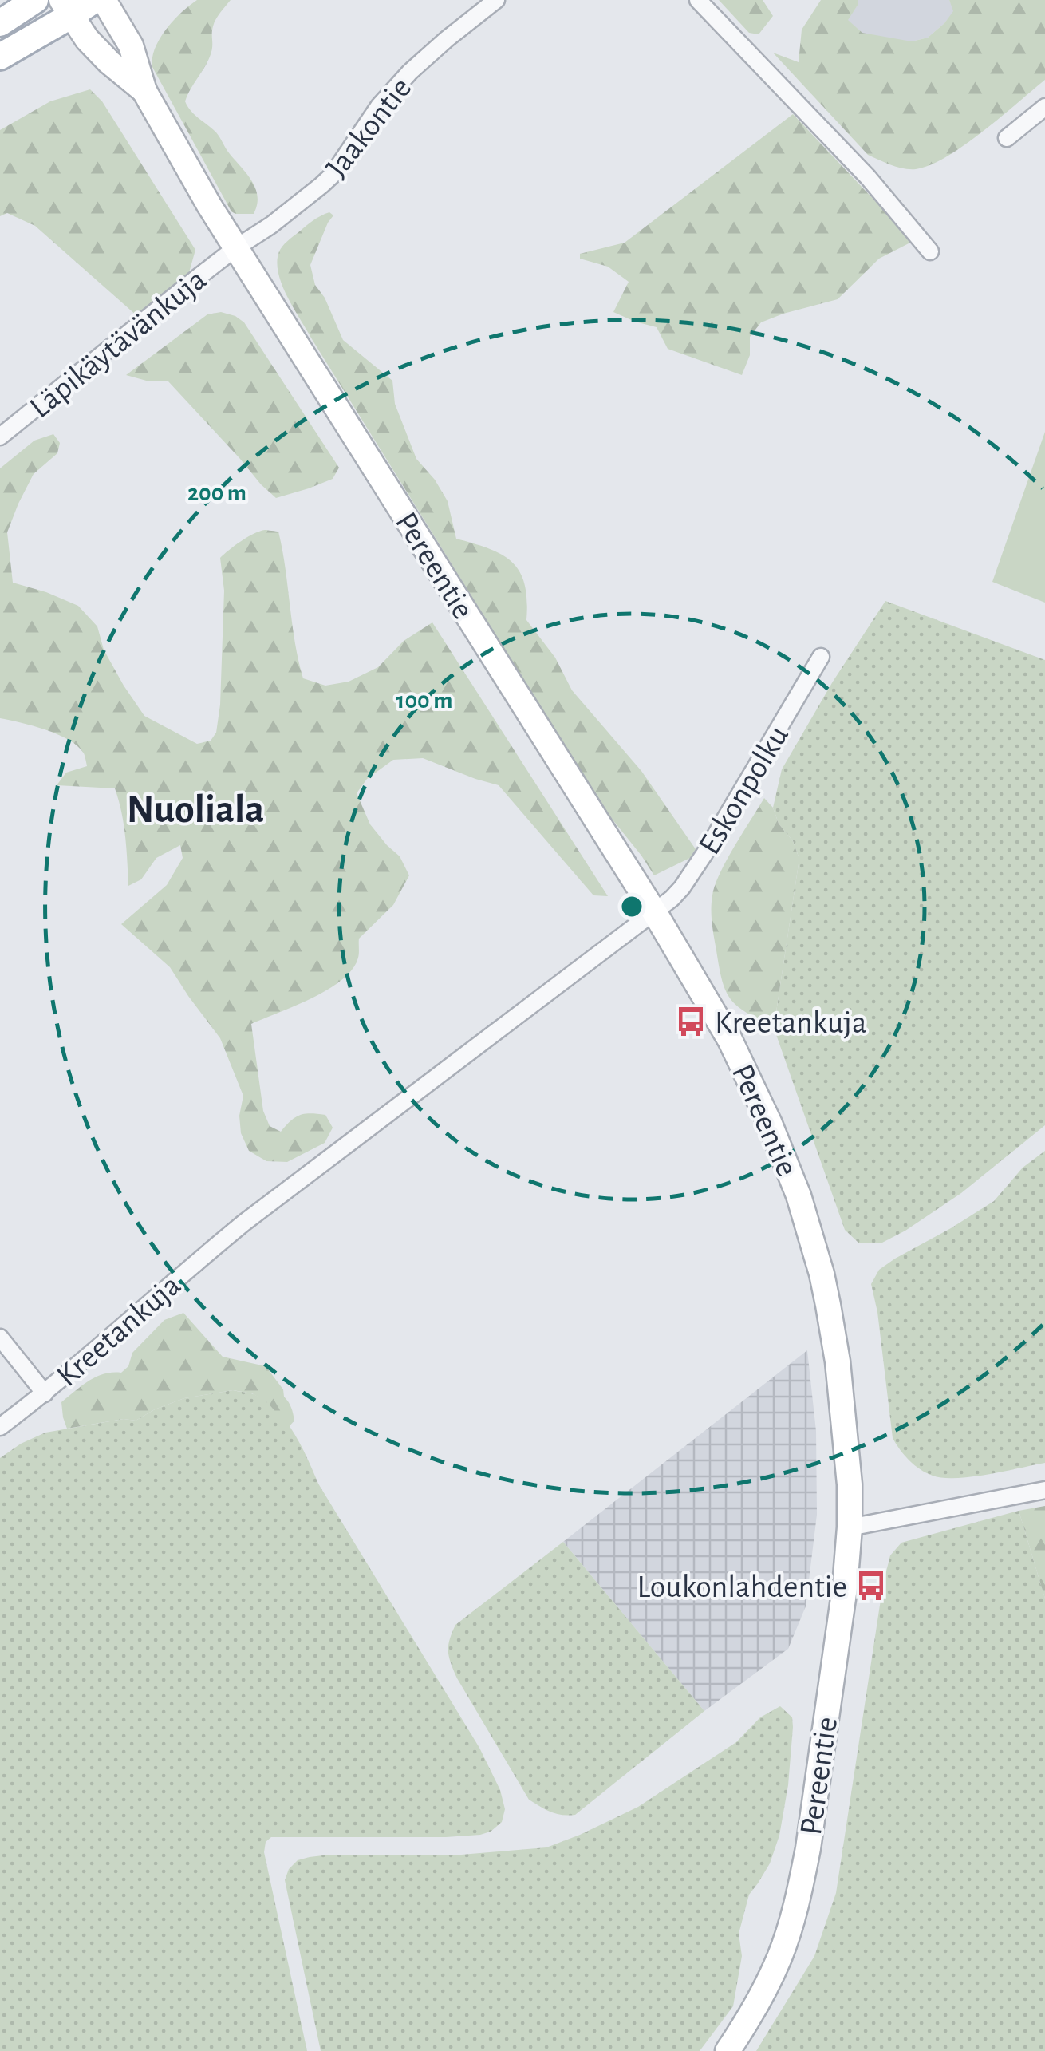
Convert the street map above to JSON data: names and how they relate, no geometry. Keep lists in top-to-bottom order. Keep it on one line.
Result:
{"streets":{"street":["Jaakontie","Läpikäytävänkuja","Pereentie","Eskonpolku","Kreetankuja"]},"crossings":[["Jaakontie","Läpikäytävänkuja"],["Jaakontie","Pereentie"],["Läpikäytävänkuja","Pereentie"],["Pereentie","Eskonpolku"],["Pereentie","Kreetankuja"],["Eskonpolku","Kreetankuja"]],"districts":["Nuoliala"],"places":{"bus stop":["Kreetankuja","Loukonlahdentie"]},"rings":["200 m","100 m"]}
